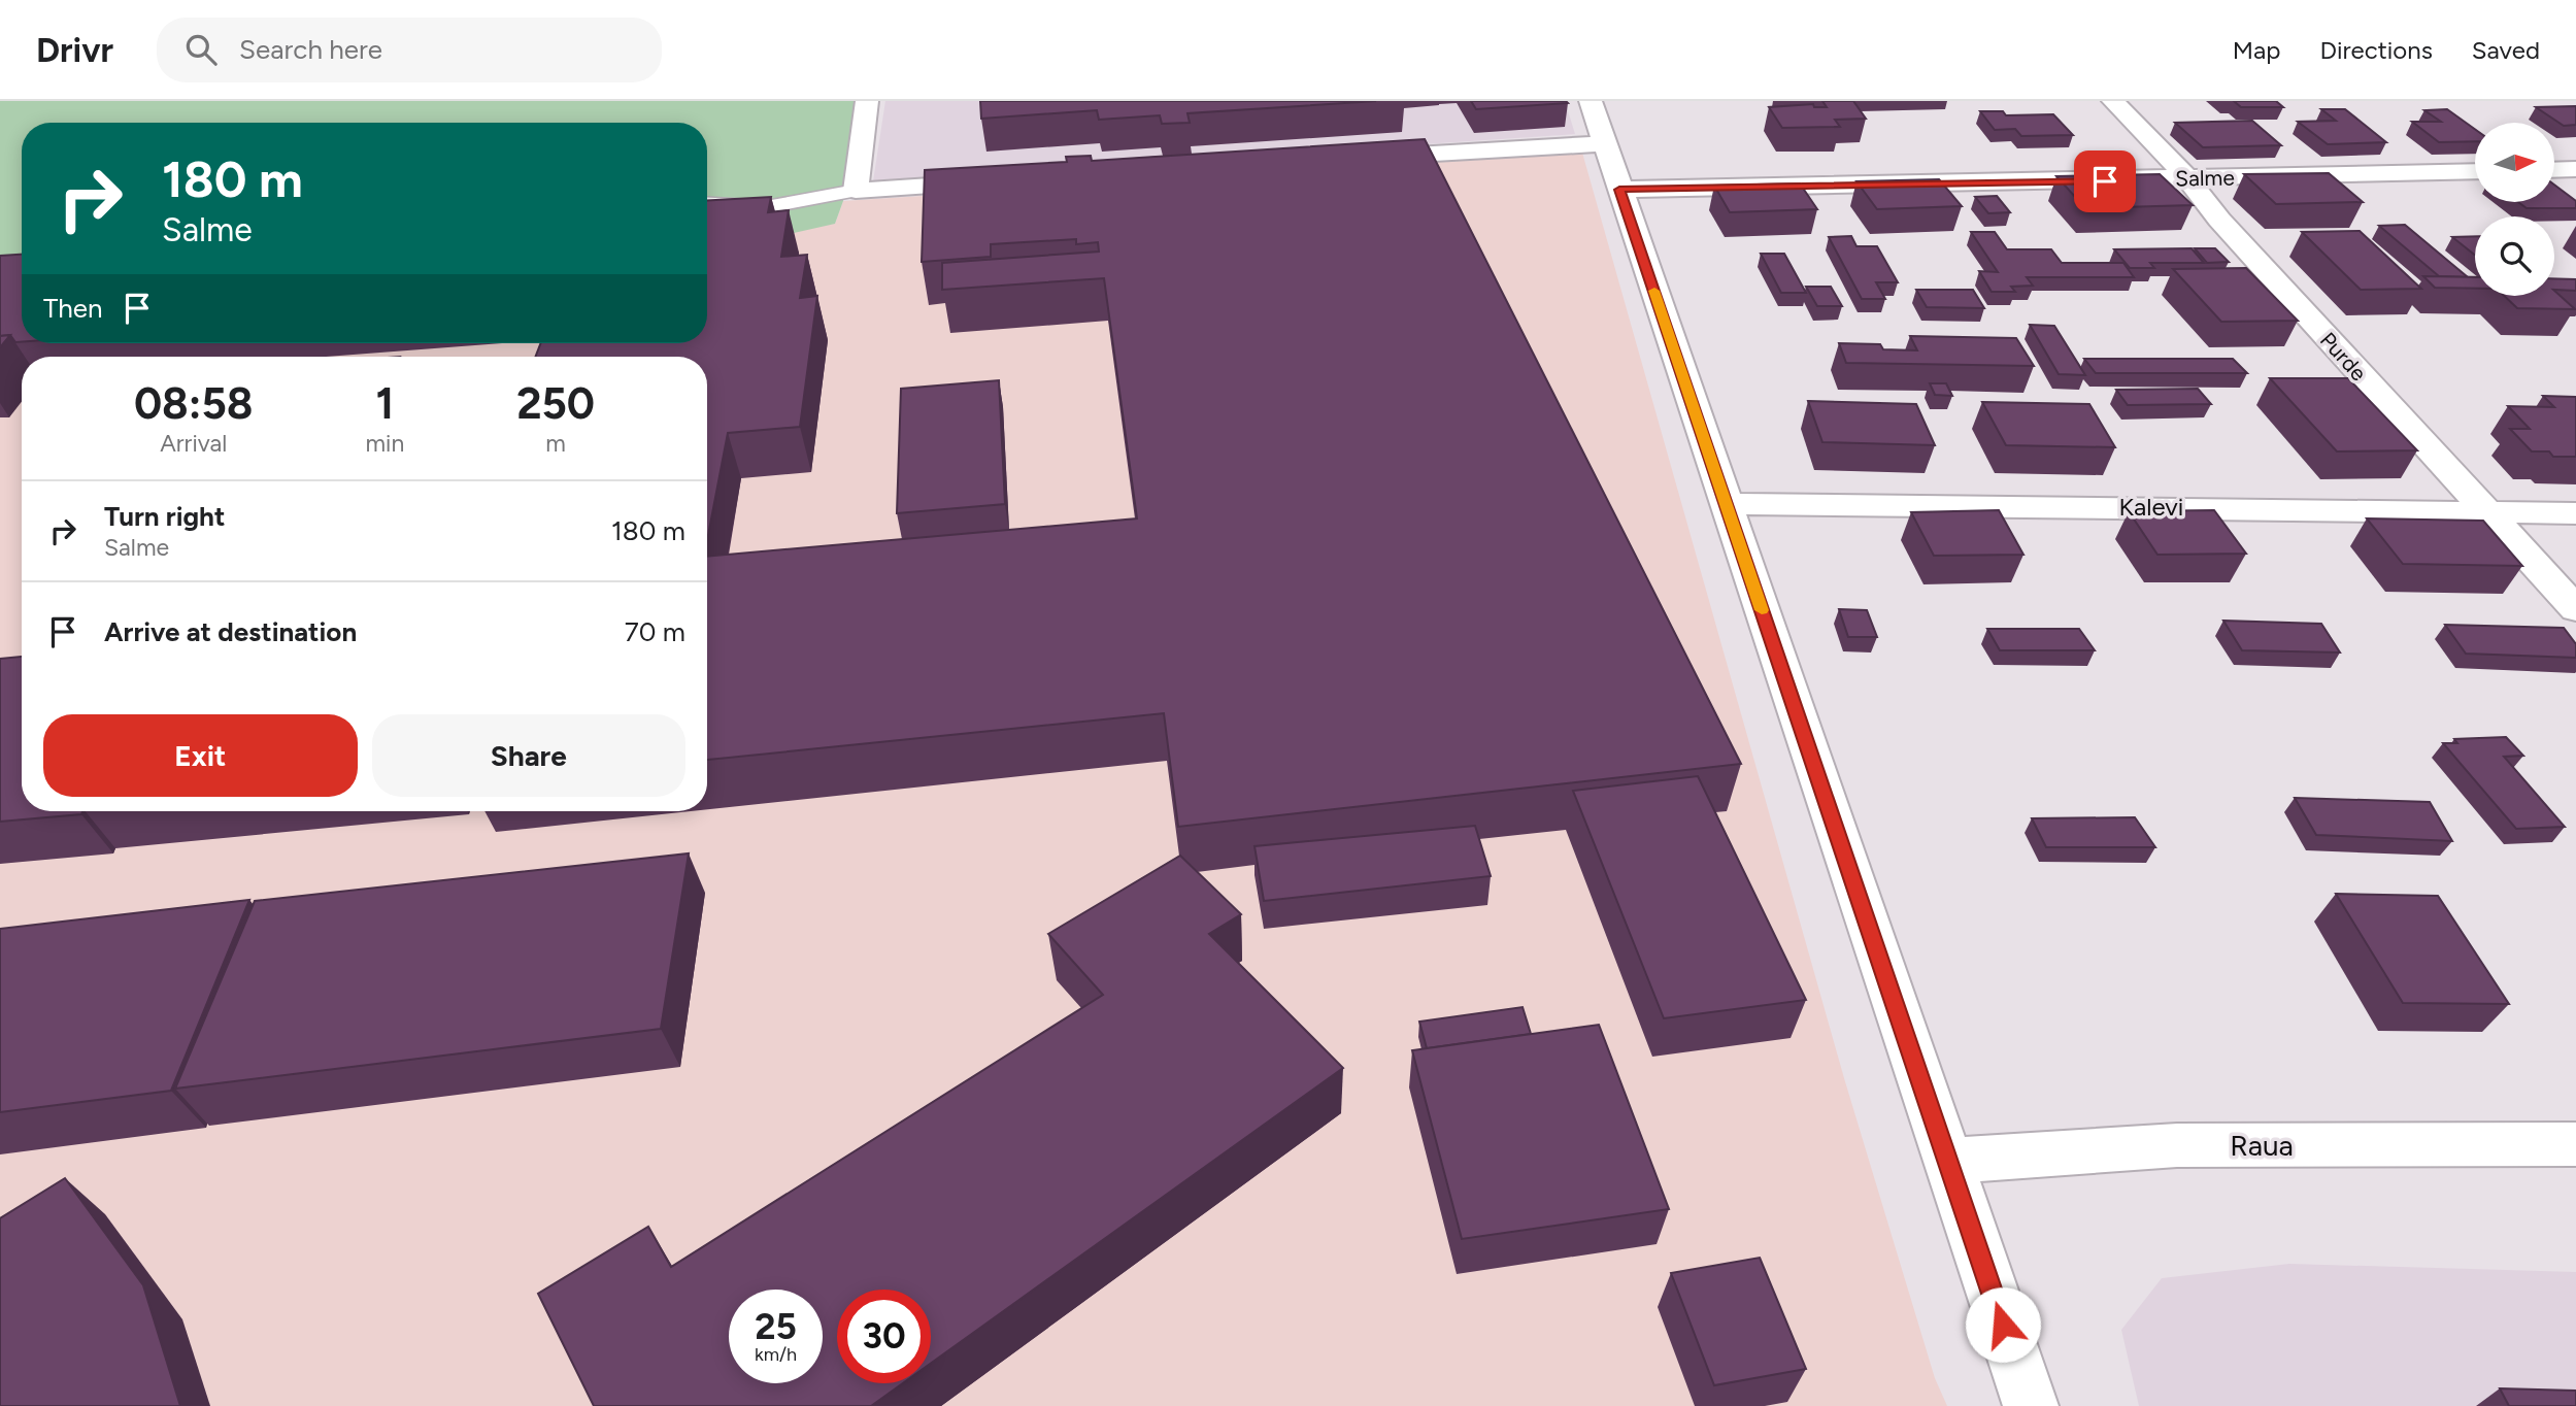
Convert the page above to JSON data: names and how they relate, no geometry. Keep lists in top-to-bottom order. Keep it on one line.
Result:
{"streets":{"street":["Salme","Purde","Kalevi","Raua"]},"crossings":[["Salme","Purde"],["Purde","Kalevi"]],"north":"right","page":{"header":"Drivr","search":"Search here","nav":["Map","Directions","Saved"],"turn":["180 m","Salme"],"then":"Then","eta":["08:58","Arrival","1","min","250","m"],"list":[{"name":"Turn right","note":"Salme","value":"180 m"},{"name":"Arrive at destination","value":"70 m"}],"buttons":["Exit","Share"],"speed":"25 km/h","limit":"30"}}
